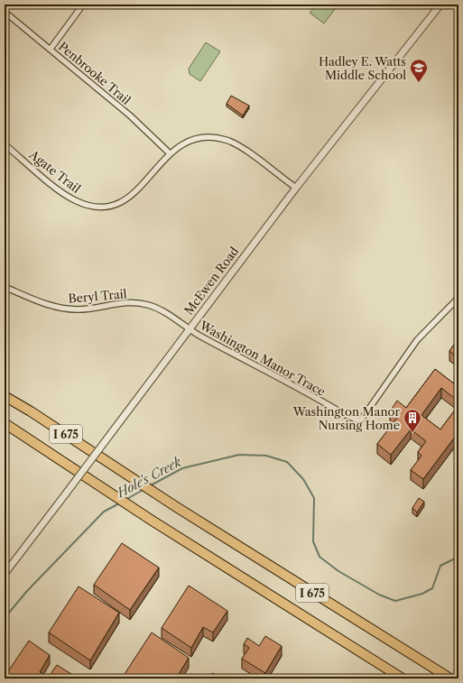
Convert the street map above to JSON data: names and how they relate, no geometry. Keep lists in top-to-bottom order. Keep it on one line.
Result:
{"streets":{"highway":["I 675"],"street":["Penbrooke Trail","Agate Trail","McEwen Road","Beryl Trail","Washington Manor Trace"]},"crossings":[["Penbrooke Trail","Agate Trail"],["Agate Trail","McEwen Road"],["McEwen Road","Beryl Trail"],["McEwen Road","Washington Manor Trace"],["Beryl Trail","Washington Manor Trace"]],"water":["Hole's Creek"],"places":{"school or university":["Hadley E. Watts Middle School"],"building":["Washington Manor Nursing Home"]}}
